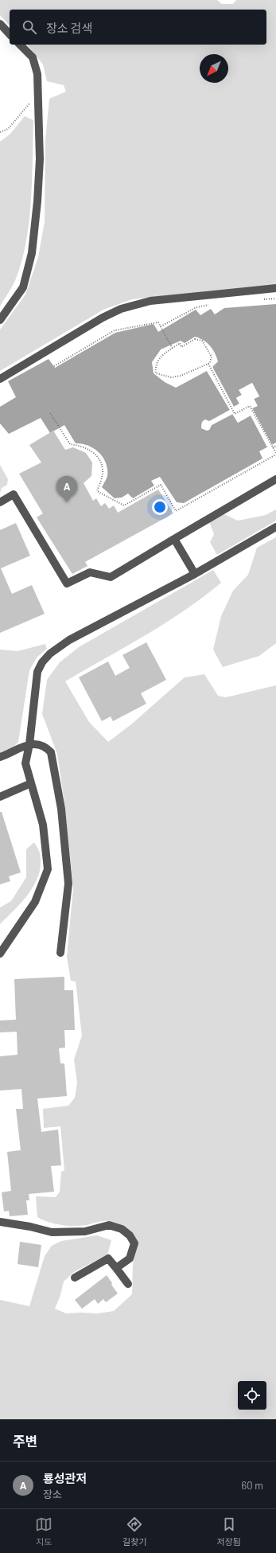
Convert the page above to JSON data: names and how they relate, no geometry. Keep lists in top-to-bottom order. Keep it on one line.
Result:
{"north":"bottom left","page":{"search":"장소 검색","pins":"A","heading":"주변","list":[{"mark":"A","name":"룡성관저","note":"장소","value":"60 m"}],"nav":["지도","길찾기","저장됨"]}}
